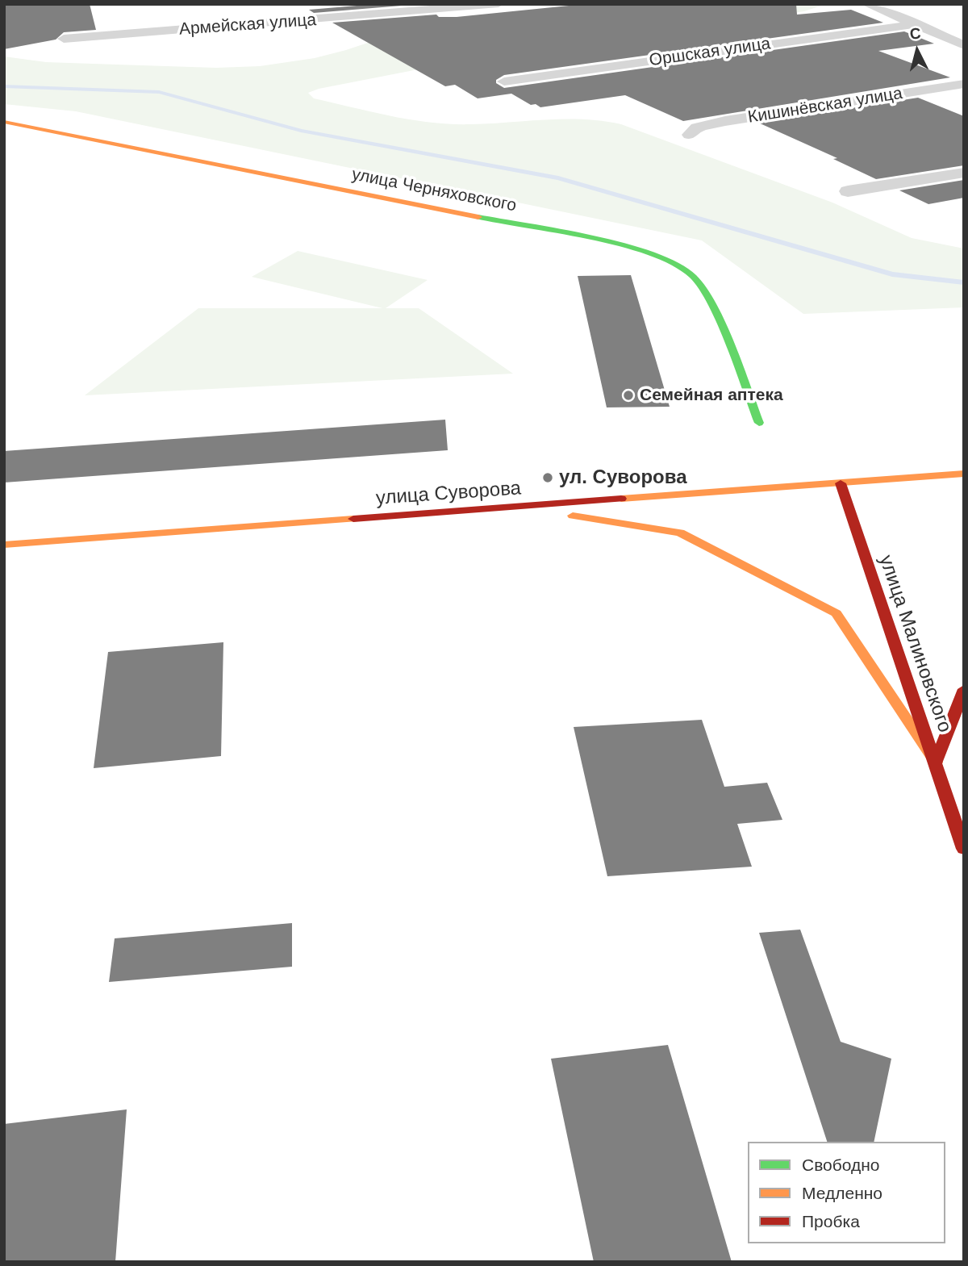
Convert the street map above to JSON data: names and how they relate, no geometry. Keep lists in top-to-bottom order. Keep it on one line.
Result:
{"streets":{"street":["Армейская улица","Оршская улица","Кишинёвская улица","улица Черняховского","улица Суворова","улица Малиновского"]},"crossings":[["улица Суворова","улица Малиновского"]],"places":["Семейная аптека","ул. Суворова"],"legend":["Свободно","Медленно","Пробка"],"north":"top"}
